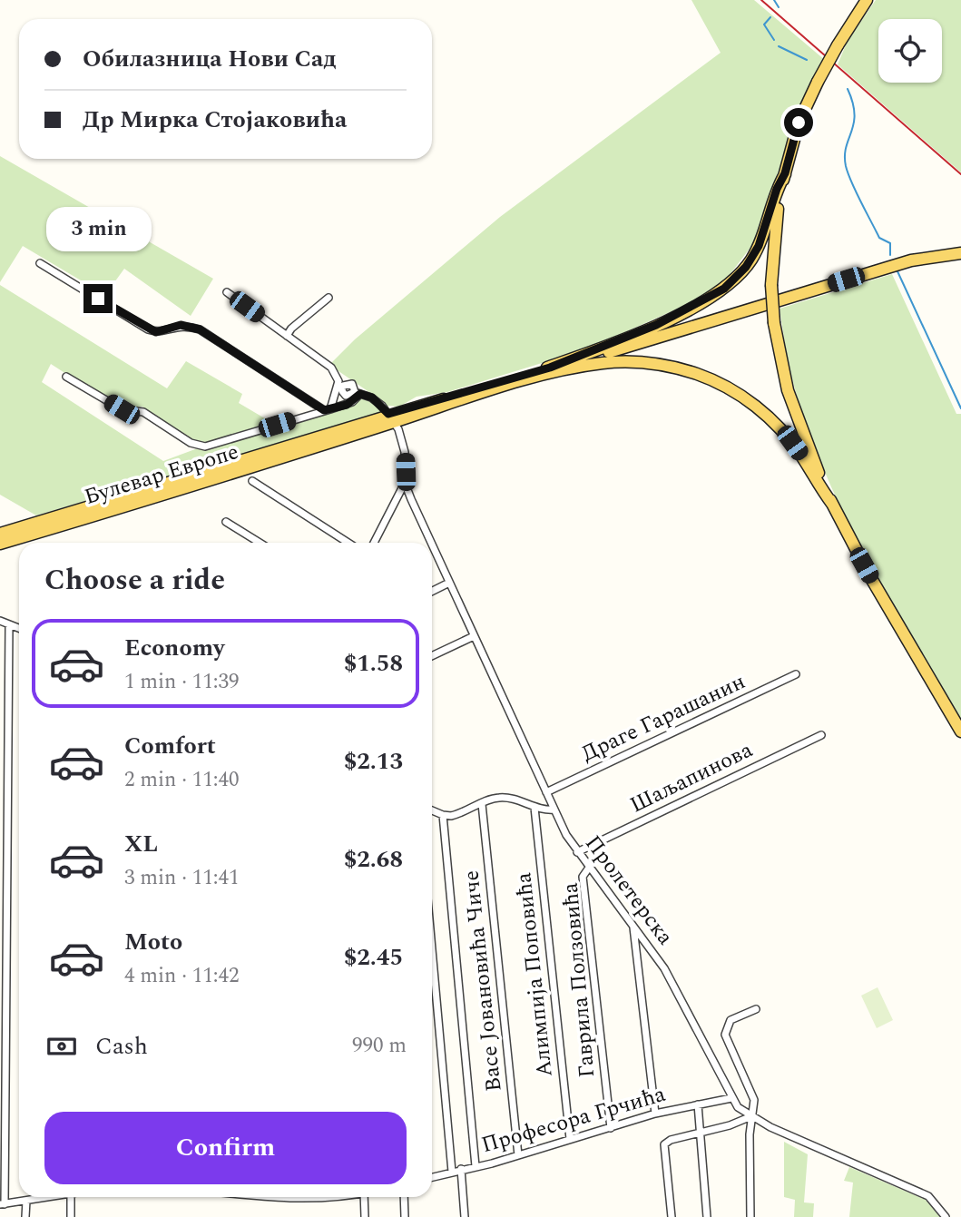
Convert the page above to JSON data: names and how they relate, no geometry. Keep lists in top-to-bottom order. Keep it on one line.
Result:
{"streets":{"main road":["Булевар Европе"],"street":["Драге Гарашанин","Шаљапинова","Пролетерска","Алимпија Поповића","Гаврила Ползовића","Васе Јовановића Чиче","Професора Грчића"]},"crossings":[["Булевар Европе","Пролетерска"],["Драге Гарашанин","Пролетерска"],["Шаљапинова","Пролетерска"],["Пролетерска","Гаврила Ползовића"],["Пролетерска","Професора Грчића"],["Алимпија Поповића","Професора Грчића"],["Гаврила Ползовића","Професора Грчића"],["Васе Јовановића Чиче","Професора Грчића"]],"page":{"banner":["Обилазница Нови Сад","Др Мирка Стојаковића"],"bubble":"3 min","heading":"Choose a ride","list":[{"name":"Economy","note":"1 min · 11:39","value":"$1.58"},{"name":"Comfort","note":"2 min · 11:40","value":"$2.13"},{"name":"XL","note":"3 min · 11:41","value":"$2.68"},{"name":"Moto","note":"4 min · 11:42","value":"$2.45"}],"pay":["Cash","990 m"],"buttons":"Confirm"}}
